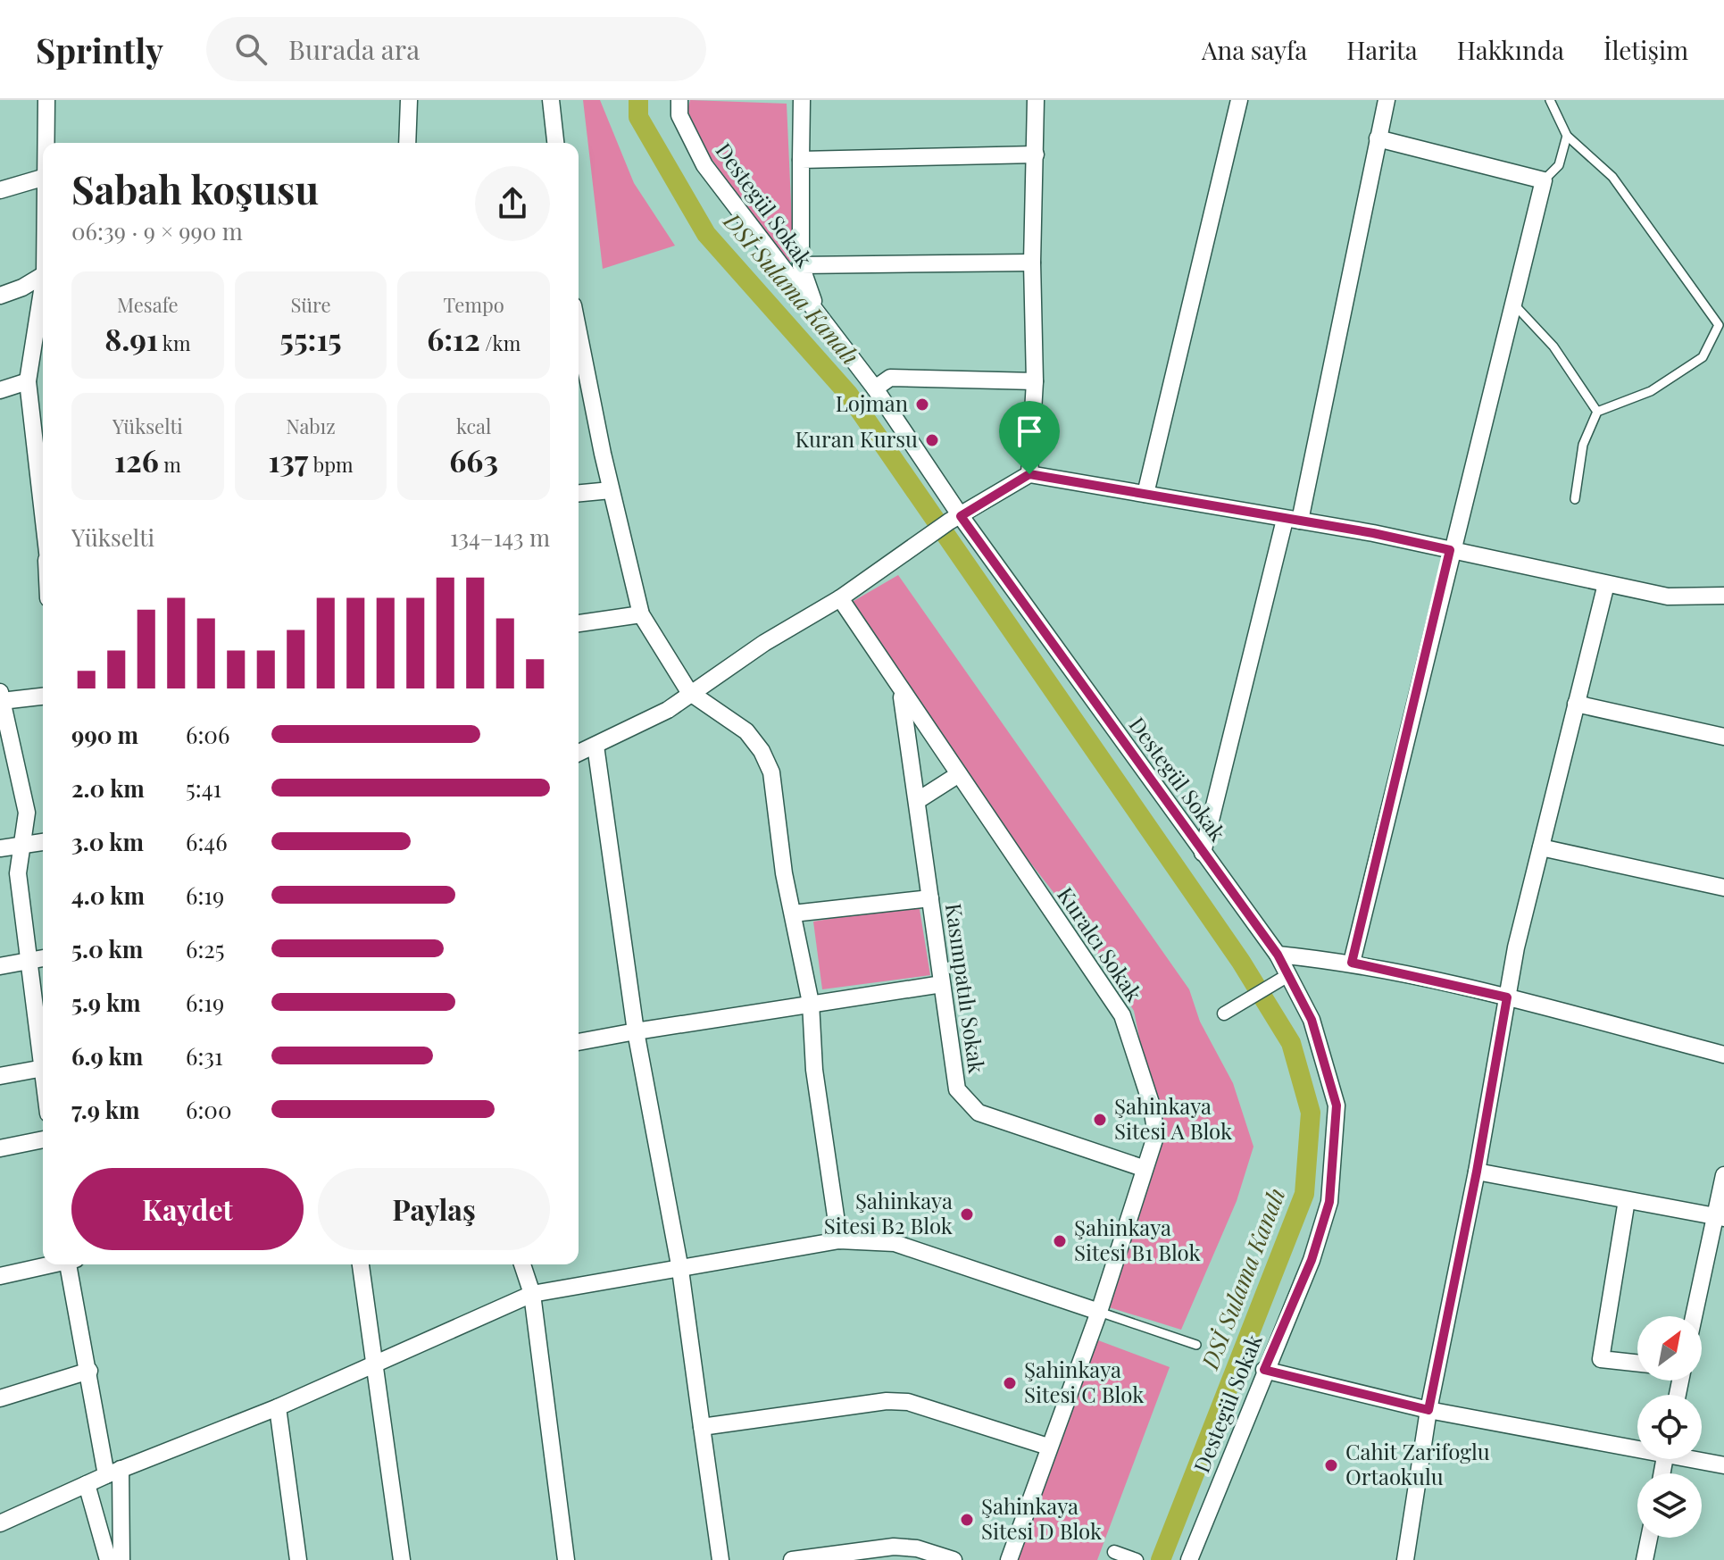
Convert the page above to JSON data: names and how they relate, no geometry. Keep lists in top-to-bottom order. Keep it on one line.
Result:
{"streets":{"street":["Destegül Sokak","Kuralcı Sokak","Kasımpatılı Sokak"]},"crossings":[["Kuralcı Sokak","Kasımpatılı Sokak"]],"water":["DSİ Sulama Kanalı"],"places":["Lojman","Kuran Kursu","Şahinkaya Sitesi A Blok","Şahinkaya Sitesi B2 Blok","Şahinkaya Sitesi B1 Blok","Şahinkaya Sitesi C Blok","Cahit Zarifoglu Ortaokulu","Şahinkaya Sitesi D Blok"],"north":"top right","page":{"header":"Sprintly","search":"Burada ara","nav":["Ana sayfa","Harita","Hakkında","İletişim"],"heading":["Sabah koşusu","06:39 · 9 × 990 m"],"stats":[["Mesafe","8.91 km"],["Süre","55:15"],["Tempo","6:12 /km"],["Yükselti","126 m"],["Nabız","137 bpm"],["kcal","663"]],"chart":["Yükselti","134–143 m"],"list":[{"name":"990 m","note":"6:06"},{"name":"2.0 km","note":"5:41"},{"name":"3.0 km","note":"6:46"},{"name":"4.0 km","note":"6:19"},{"name":"5.0 km","note":"6:25"},{"name":"5.9 km","note":"6:19"},{"name":"6.9 km","note":"6:31"},{"name":"7.9 km","note":"6:00"}],"buttons":["Kaydet","Paylaş"]}}
